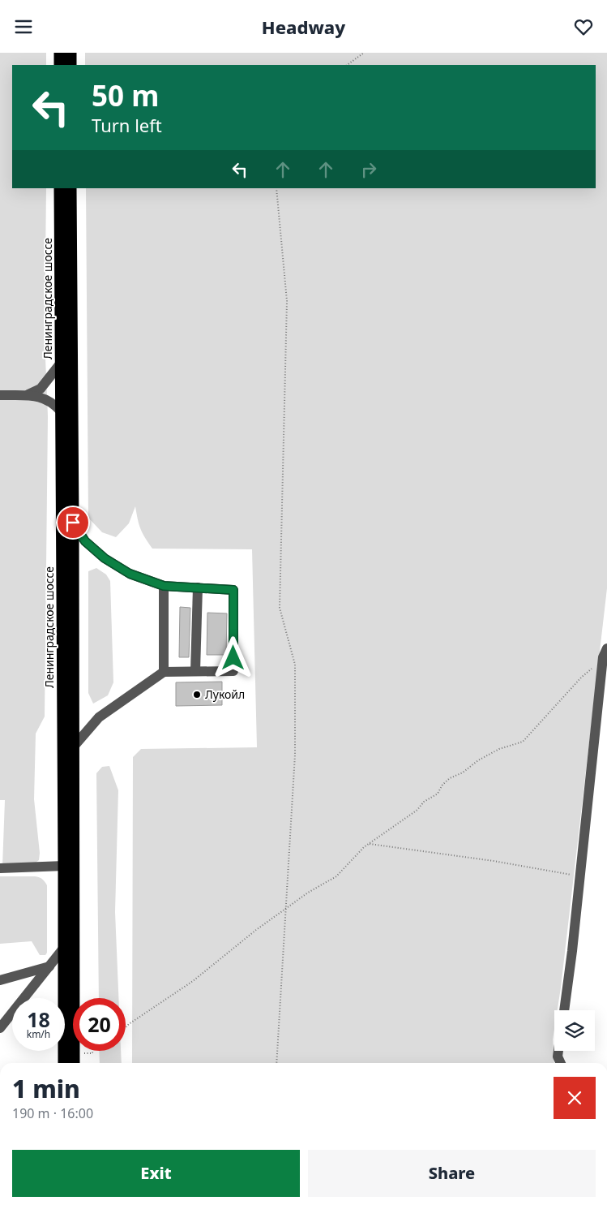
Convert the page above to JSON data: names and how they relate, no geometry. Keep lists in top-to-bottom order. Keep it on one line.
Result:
{"streets":{"highway":["Ленинградское шоссе"]},"places":["Лукойл"],"page":{"header":"Headway","turn":["50 m","Turn left"],"speed":"18 km/h","limit":"20","heading":["1 min","190 m · 16:00"],"buttons":["Exit","Share"]}}
